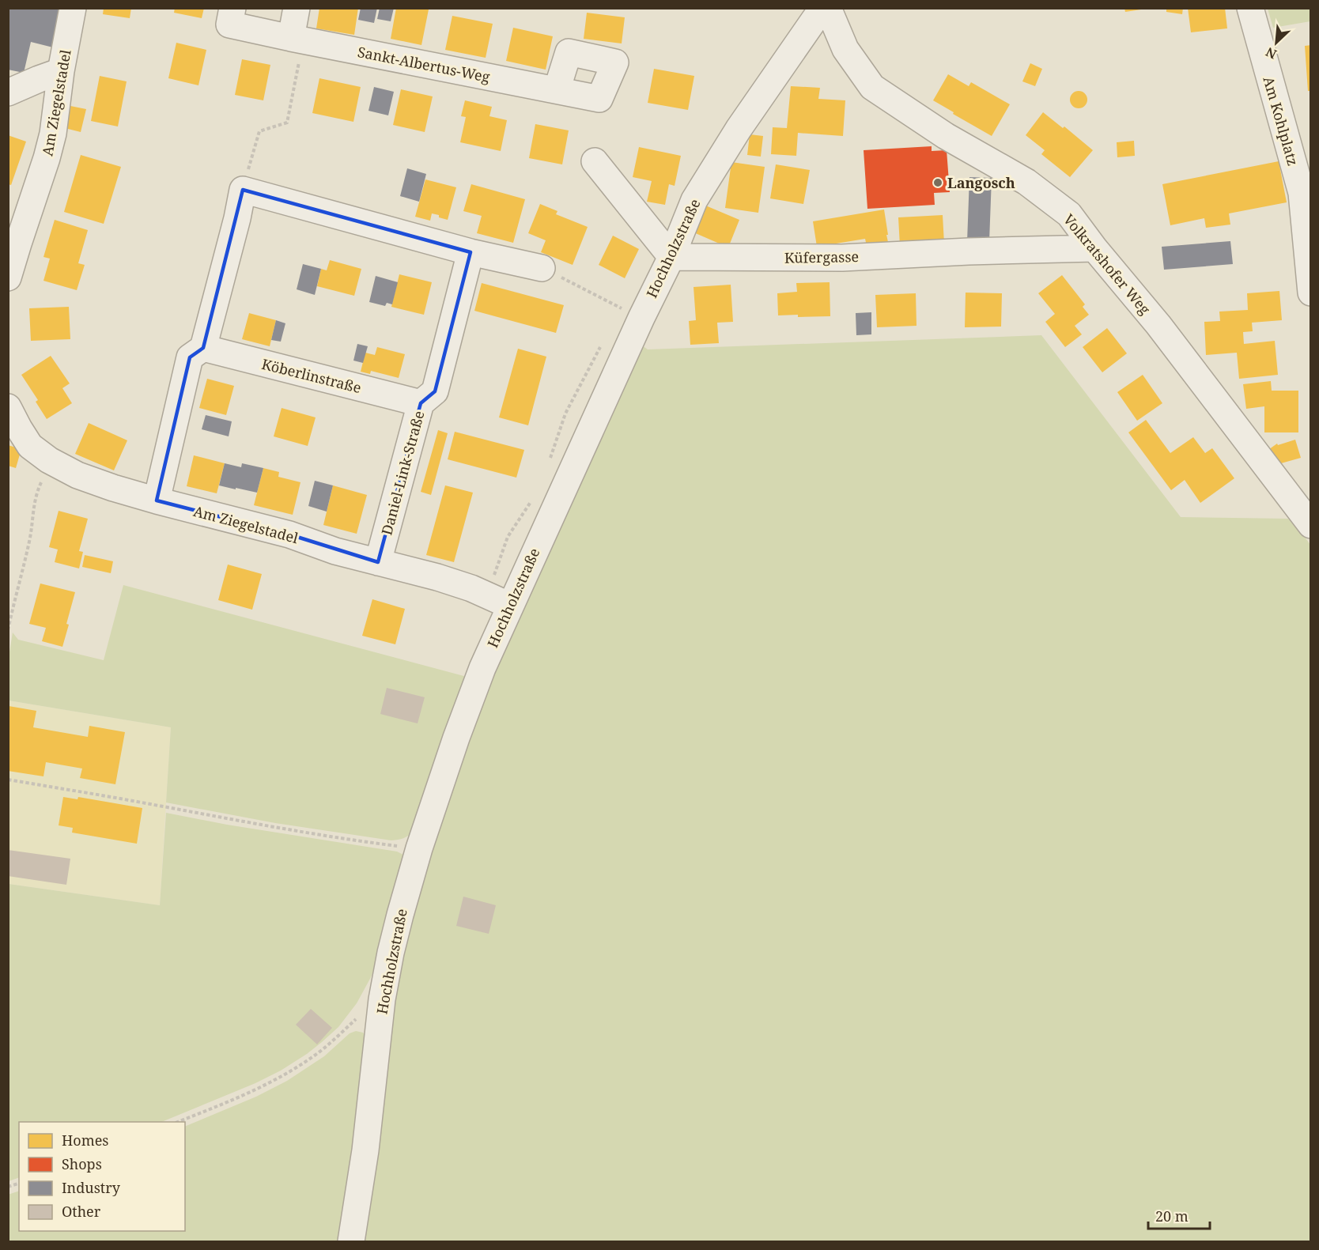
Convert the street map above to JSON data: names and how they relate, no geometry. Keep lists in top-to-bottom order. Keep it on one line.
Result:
{"streets":{"street":["Sankt-Albertus-Weg","Am Ziegelstadel","Am Kohlplatz","Hochholzstraße","Küfergasse","Volkratshofer Weg","Köberlinstraße","Daniel-Link-Straße"]},"crossings":[["Am Ziegelstadel","Hochholzstraße"],["Am Ziegelstadel","Daniel-Link-Straße"],["Hochholzstraße","Küfergasse"],["Küfergasse","Volkratshofer Weg"],["Köberlinstraße","Daniel-Link-Straße"]],"places":["Langosch"],"legend":["Homes","Shops","Industry","Other"],"scale_bar":"20 m","north":"bottom left"}
